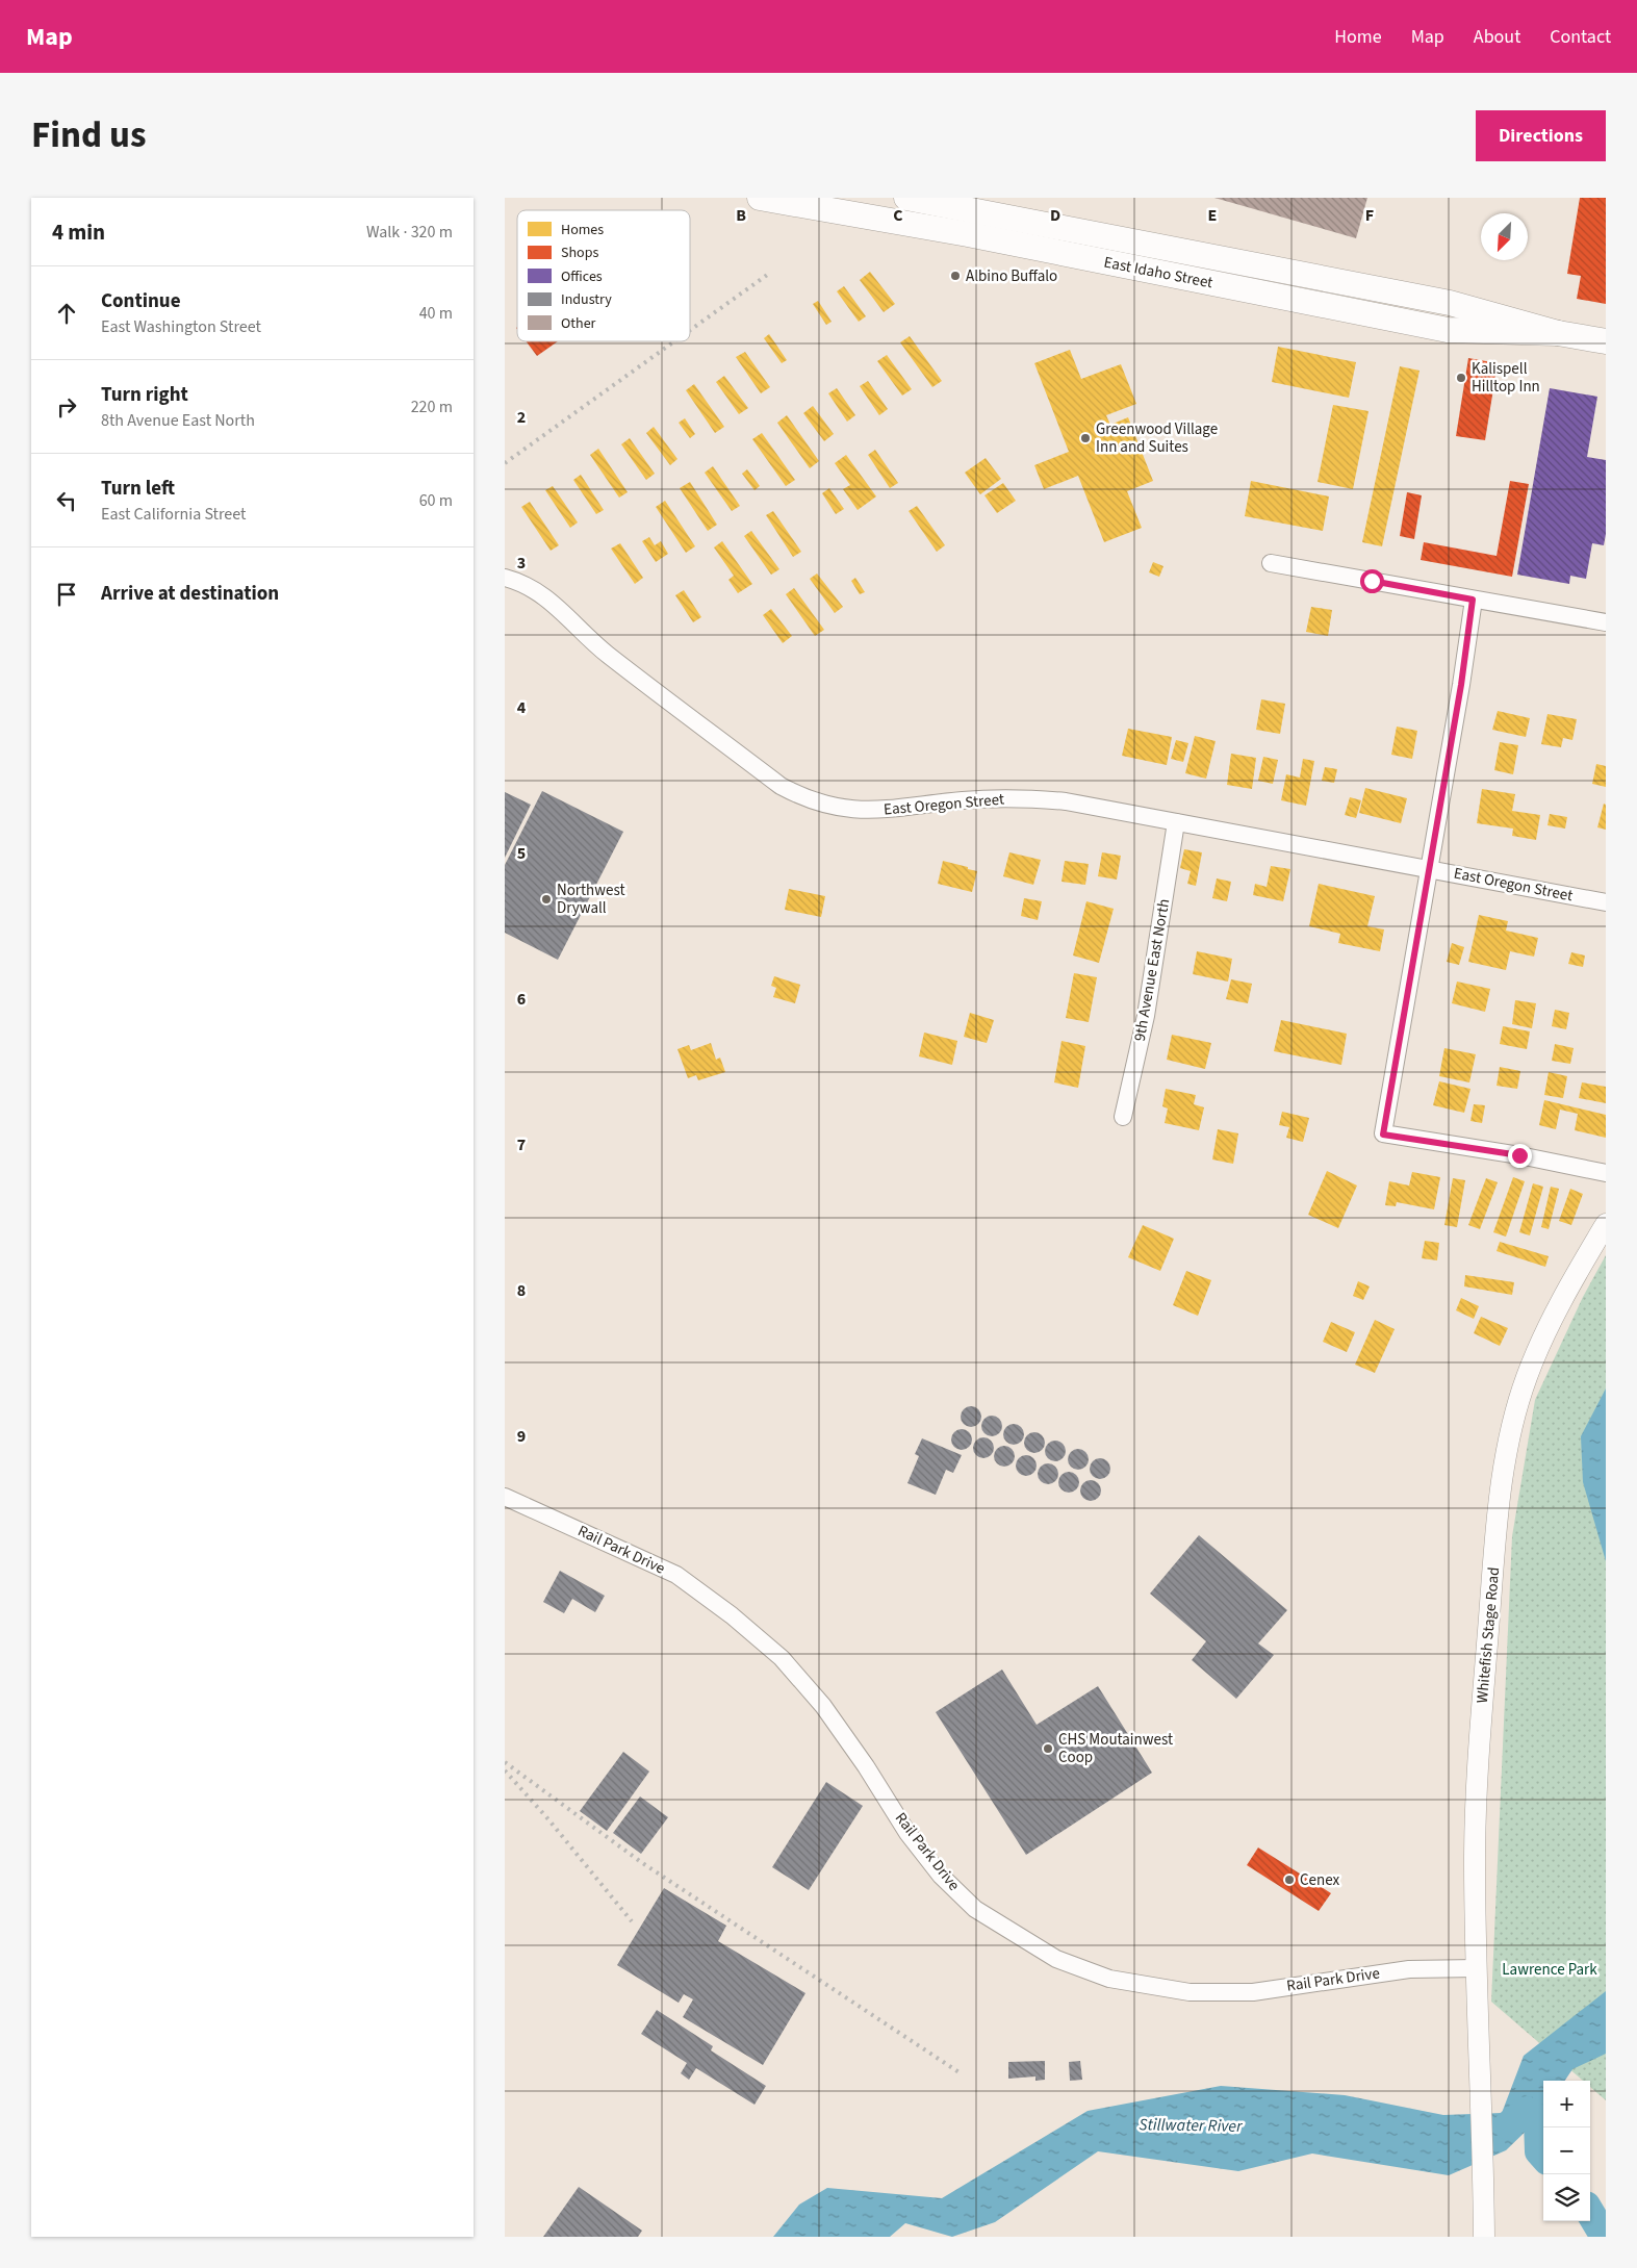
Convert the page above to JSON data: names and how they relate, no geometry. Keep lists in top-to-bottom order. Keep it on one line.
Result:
{"streets":{"highway":["East Idaho Street"],"main road":["Whitefish Stage Road"],"street":["East Oregon Street","9th Avenue East North","Rail Park Drive"]},"crossings":[["East Oregon Street","9th Avenue East North"],["Rail Park Drive","Whitefish Stage Road"]],"water":["Stillwater River"],"parks":["Lawrence Park"],"places":["Albino Buffalo","Kalispell Hilltop Inn","Greenwood Village Inn and Suites","Northwest Drywall","CHS Moutainwest Coop","Cenex"],"legend":["Homes","Shops","Offices","Industry","Other"],"north":"bottom left","page":{"header":"Map","nav":["Home","Map","About","Contact"],"title":"Find us","buttons":"Directions","heading":["4 min","Walk · 320 m"],"list":[["Continue","East Washington Street","40 m"],["Turn right","8th Avenue East North","220 m"],["Turn left","East California Street","60 m"],"Arrive at destination"],"map_buttons":["+","−"]},"grid":{"columns":["B","C","D","E","F"],"rows":["2","3","4","5","6","7","8","9"]}}
